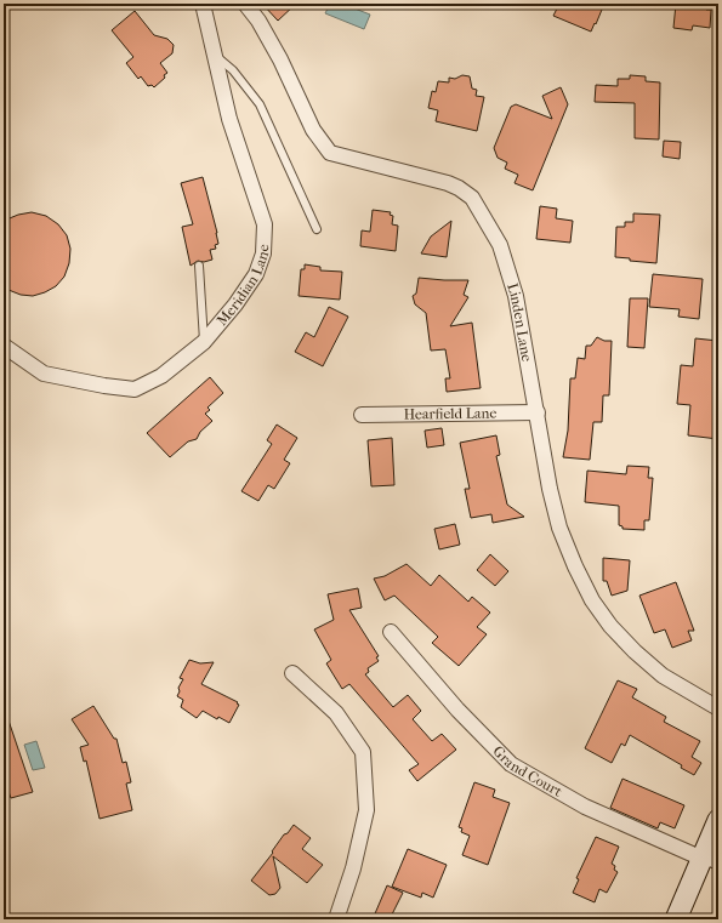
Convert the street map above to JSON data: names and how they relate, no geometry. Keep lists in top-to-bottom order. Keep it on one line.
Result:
{"streets":{"street":["Meridian Lane","Linden Lane","Hearfield Lane","Grand Court"]},"crossings":[["Linden Lane","Hearfield Lane"]]}
